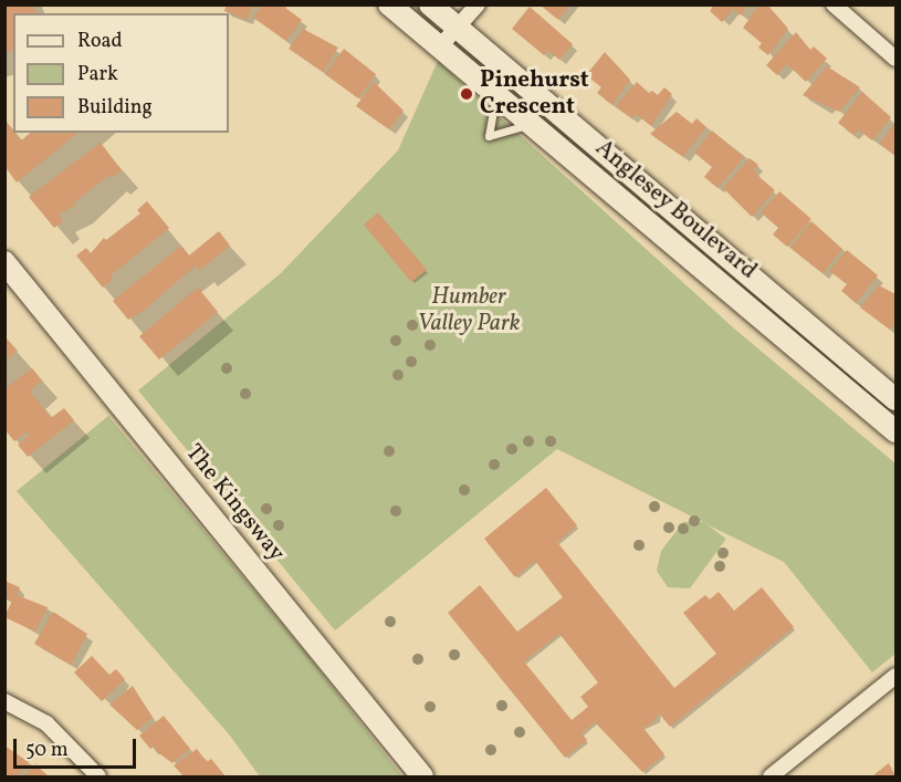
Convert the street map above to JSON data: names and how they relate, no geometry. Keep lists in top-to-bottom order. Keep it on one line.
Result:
{"streets":{"street":["Anglesey Boulevard","The Kingsway"]},"parks":["Humber Valley Park"],"places":["Pinehurst Crescent"],"legend":["Road","Park","Building"],"scale_bar":"50 m"}
